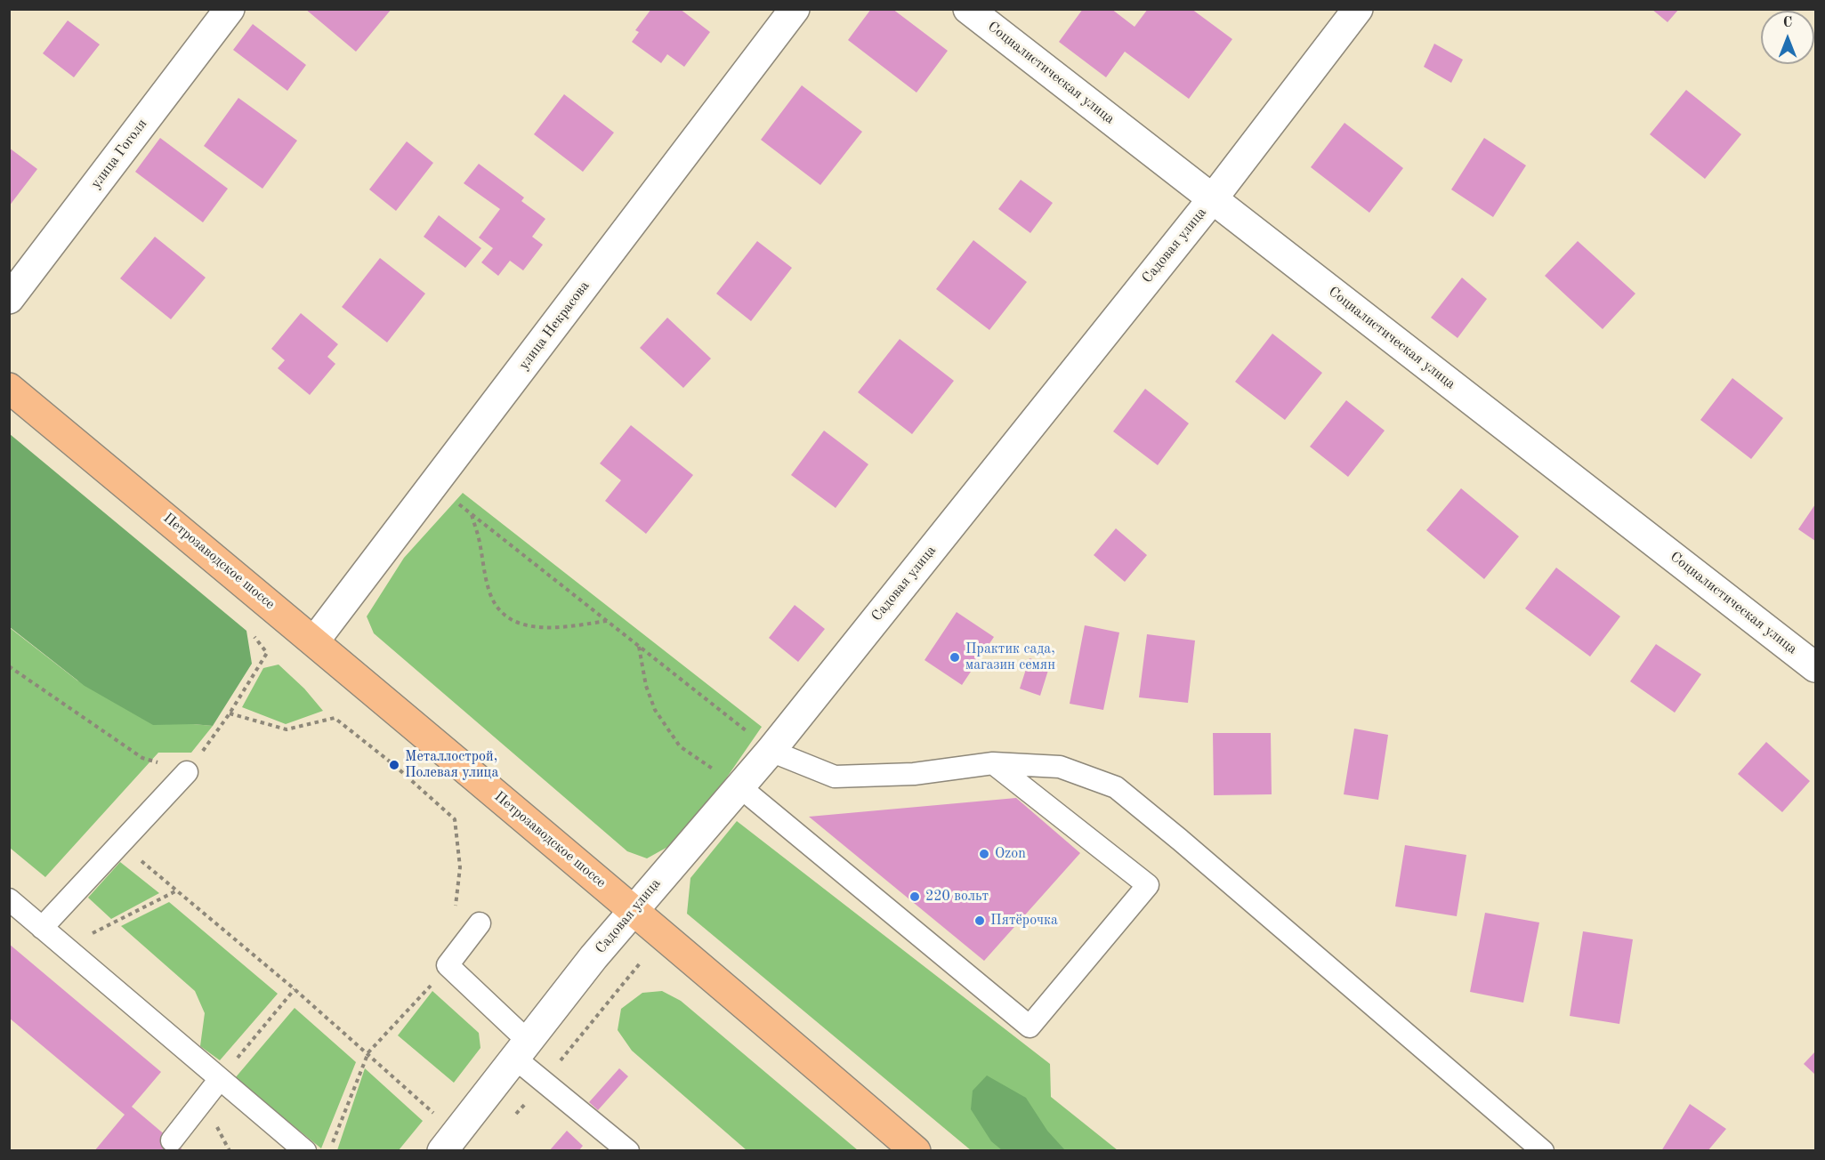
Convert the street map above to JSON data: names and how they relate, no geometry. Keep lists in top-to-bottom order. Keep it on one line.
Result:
{"streets":{"main road":["Петрозаводское шоссе"],"street":["Социалистическая улица","улица Гоголя","Садовая улица","улица Некрасова"]},"crossings":[["Социалистическая улица","Садовая улица"],["Садовая улица","Петрозаводское шоссе"],["улица Некрасова","Петрозаводское шоссе"]],"places":["Практик сада, магазин семян","Металлострой, Полевая улица","Ozon","220 вольт","Пятёрочка"],"north":"top"}
